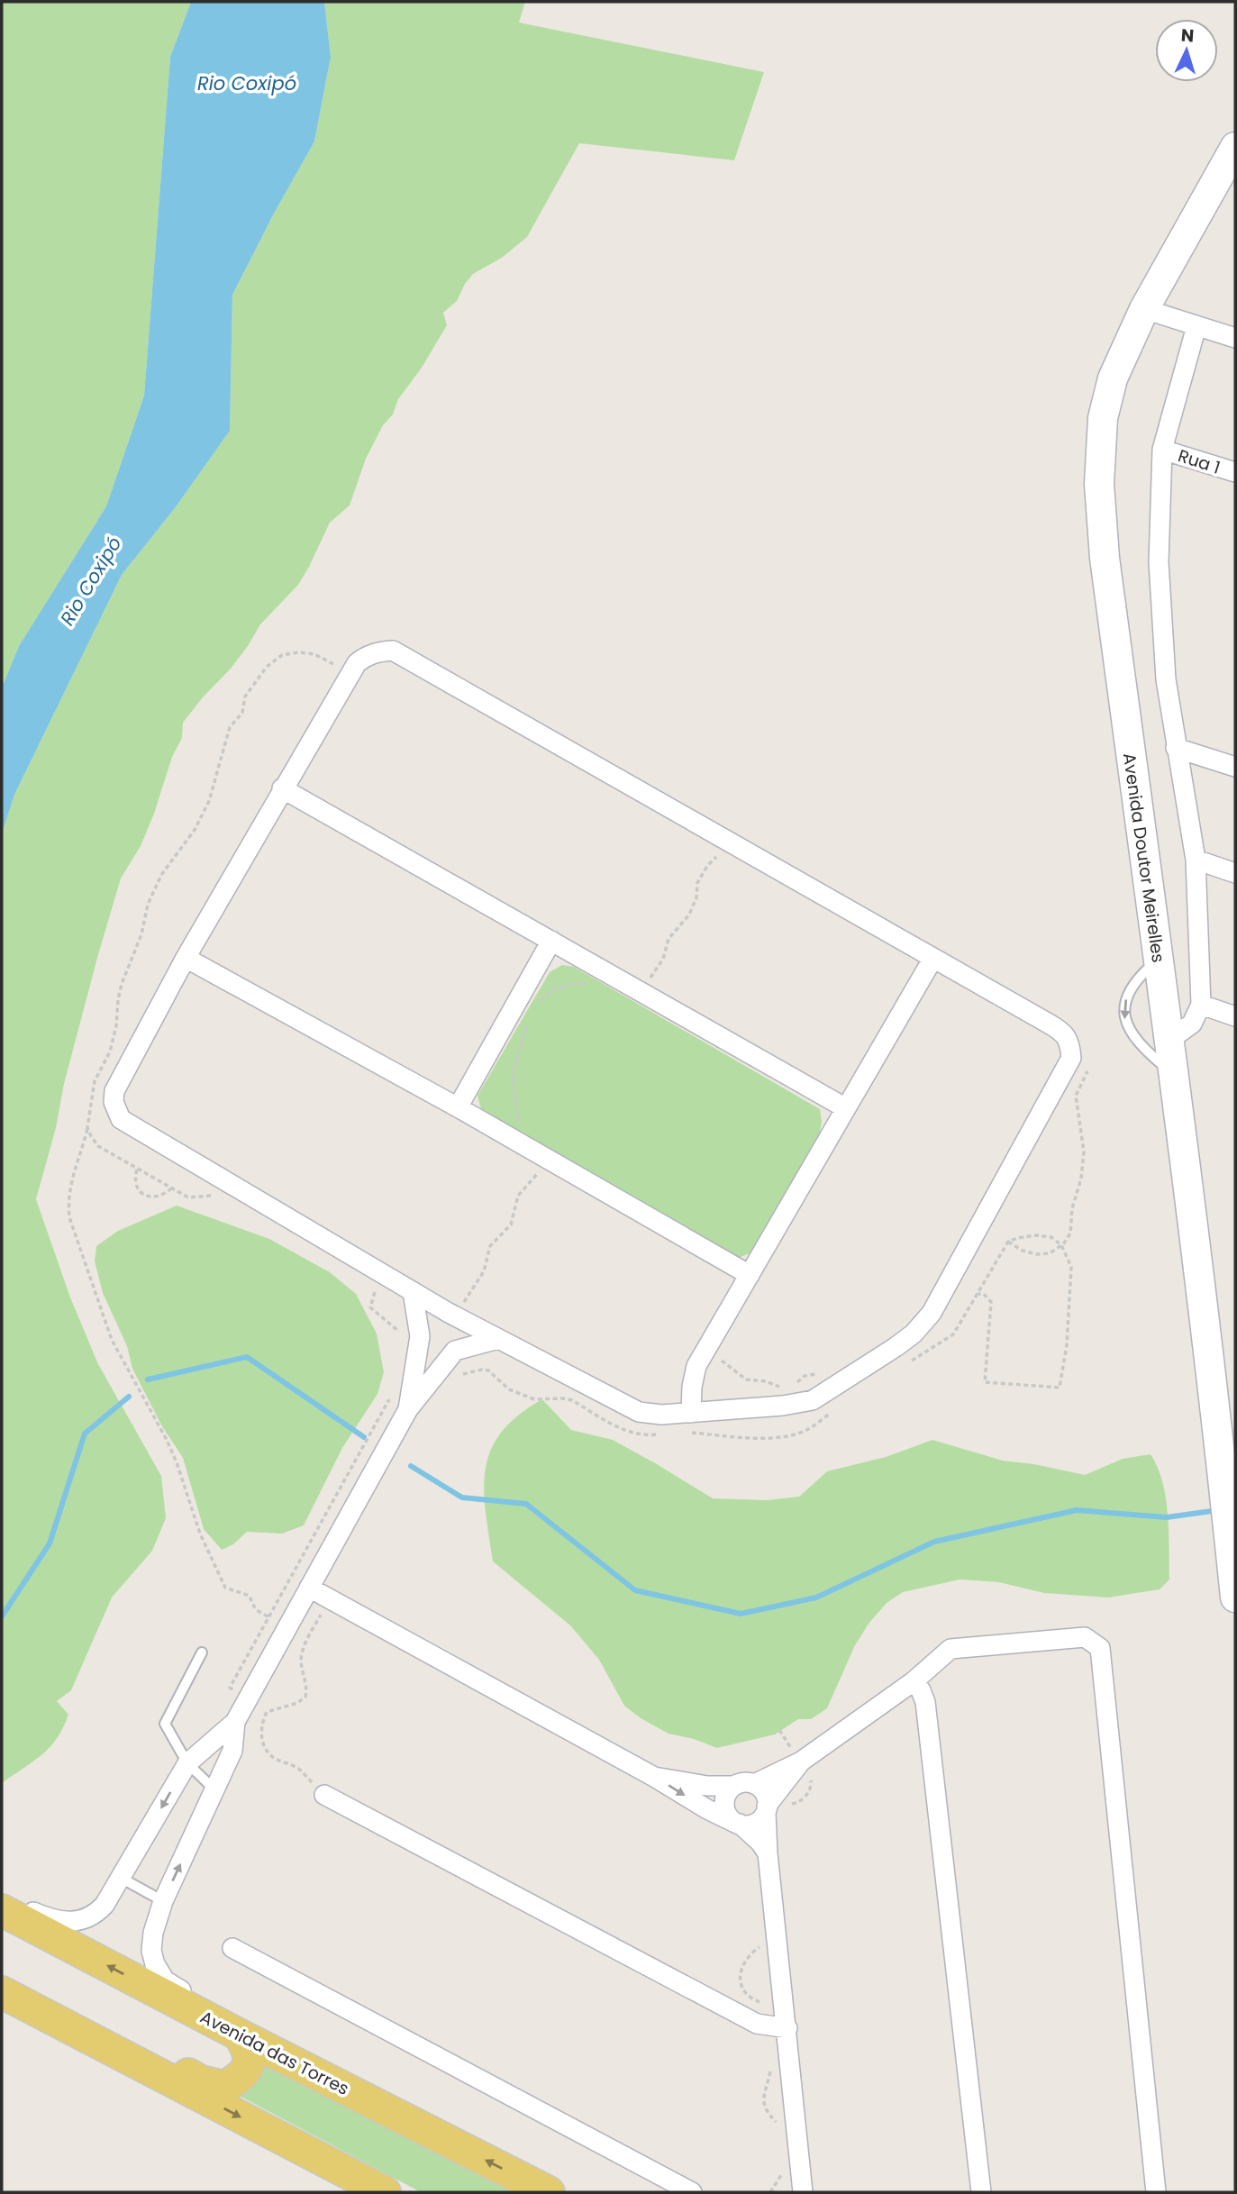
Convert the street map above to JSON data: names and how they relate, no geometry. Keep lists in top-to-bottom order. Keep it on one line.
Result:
{"streets":{"main road":["Avenida das Torres"],"street":["Rua 1","Avenida Doutor Meirelles"]},"water":["Rio Coxipó"],"north":"top"}
